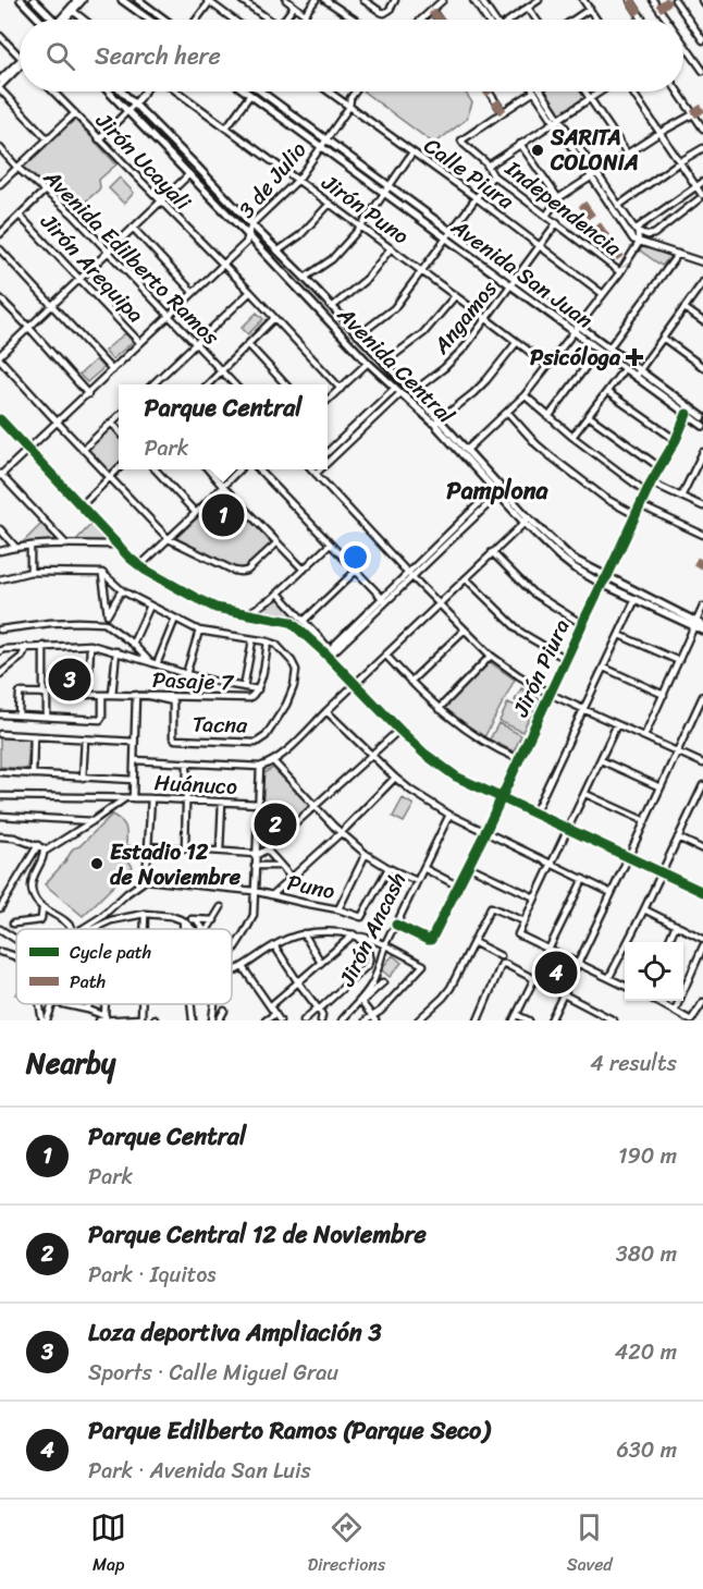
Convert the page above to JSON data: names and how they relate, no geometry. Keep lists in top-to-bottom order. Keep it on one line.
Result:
{"streets":{"main road":["Avenida San Juan","Avenida Central"],"street":["Jirón Ucayali","Calle Piura","3 de Julio","Independencia","Jirón Puno","Avenida Edilberto Ramos","Jirón Arequipa","Angamos","Jirón Piura","Pasaje 7","Tacna","Huánuco","Puno","Jirón Ancash"]},"crossings":[["Calle Piura","3 de Julio"],["Calle Piura","Angamos"],["3 de Julio","Jirón Puno"],["3 de Julio","Avenida San Juan"],["3 de Julio","Avenida Central"],["Independencia","Angamos"],["Jirón Puno","Angamos"],["Avenida San Juan","Angamos"],["Avenida San Juan","Jirón Piura"],["Angamos","Avenida Central"],["Avenida Central","Jirón Piura"],["Jirón Piura","Jirón Ancash"],["Pasaje 7","Tacna"]],"districts":["Pamplona"],"places":{"other":["SARITA COLONIA","Estadio 12 de Noviembre"],"health":["Psicóloga"]},"legend":["Cycle path","Path"],"page":{"search":"Search here","popup":["Parque Central","Park"],"pins":["1","3","2","4"],"heading":["Nearby","4 results"],"list":[{"mark":"1","name":"Parque Central","note":"Park","value":"190 m"},{"mark":"2","name":"Parque Central 12 de Noviembre","note":"Park · Iquitos","value":"380 m"},{"mark":"3","name":"Loza deportiva Ampliación 3","note":"Sports · Calle Miguel Grau","value":"420 m"},{"mark":"4","name":"Parque Edilberto Ramos (Parque Seco)","note":"Park · Avenida San Luis","value":"630 m"}],"nav":["Map","Directions","Saved"]}}
